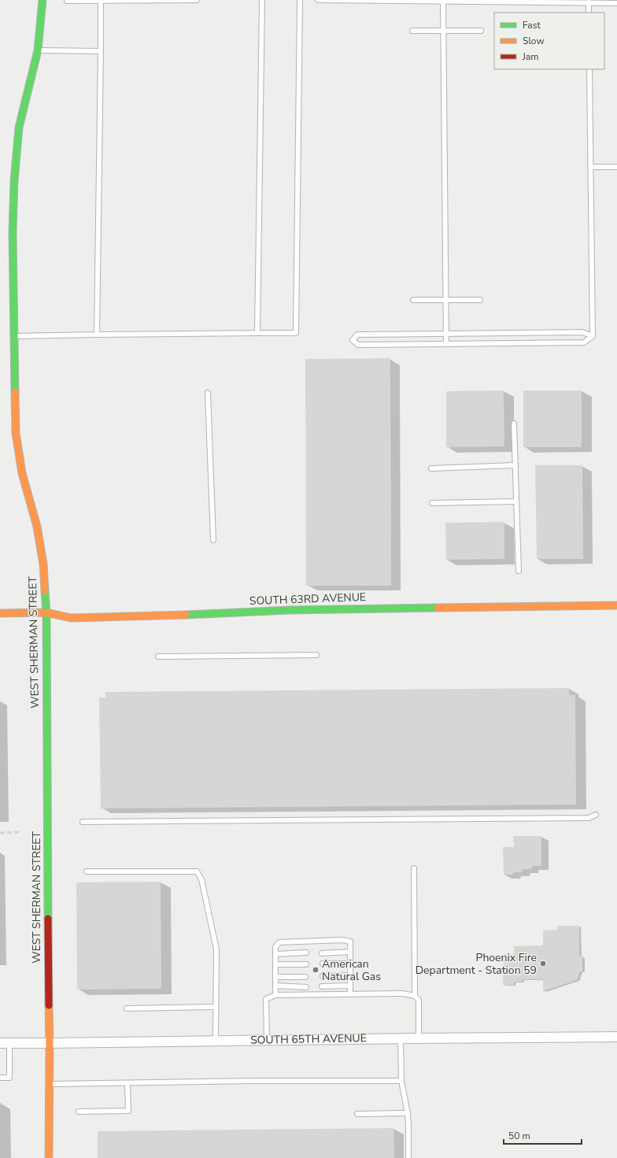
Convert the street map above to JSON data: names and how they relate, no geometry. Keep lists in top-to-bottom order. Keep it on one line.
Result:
{"streets":{"street":["SOUTH 63RD AVENUE","WEST SHERMAN STREET","SOUTH 65TH AVENUE"]},"crossings":[["SOUTH 63RD AVENUE","WEST SHERMAN STREET"],["WEST SHERMAN STREET","SOUTH 65TH AVENUE"]],"places":["Phoenix Fire Department - Station 59","American Natural Gas"],"legend":["Fast","Slow","Jam"],"scale_bar":"50 m"}
